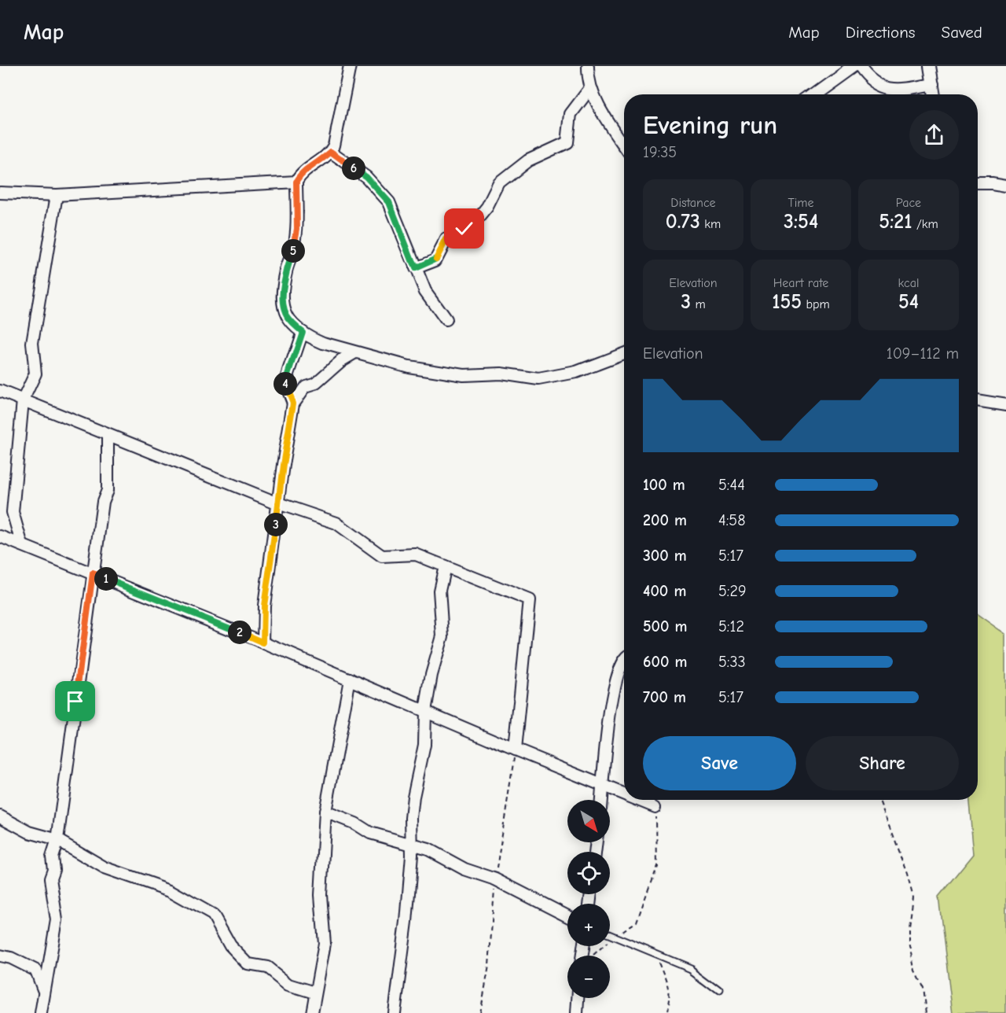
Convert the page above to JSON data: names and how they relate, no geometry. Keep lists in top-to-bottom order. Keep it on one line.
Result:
{"north":"bottom right","page":{"header":"Map","nav":["Map","Directions","Saved"],"heading":["Evening run","19:35"],"pins":["6","5","4","3","1","2"],"stats":[["Distance","0.73 km"],["Time","3:54"],["Pace","5:21 /km"],["Elevation","3 m"],["Heart rate","155 bpm"],["kcal","54"]],"chart":["Elevation","109–112 m"],"list":[{"name":"100 m","note":"5:44"},{"name":"200 m","note":"4:58"},{"name":"300 m","note":"5:17"},{"name":"400 m","note":"5:29"},{"name":"500 m","note":"5:12"},{"name":"600 m","note":"5:33"},{"name":"700 m","note":"5:17"}],"buttons":["Save","Share"],"map_buttons":["+","−"]}}
